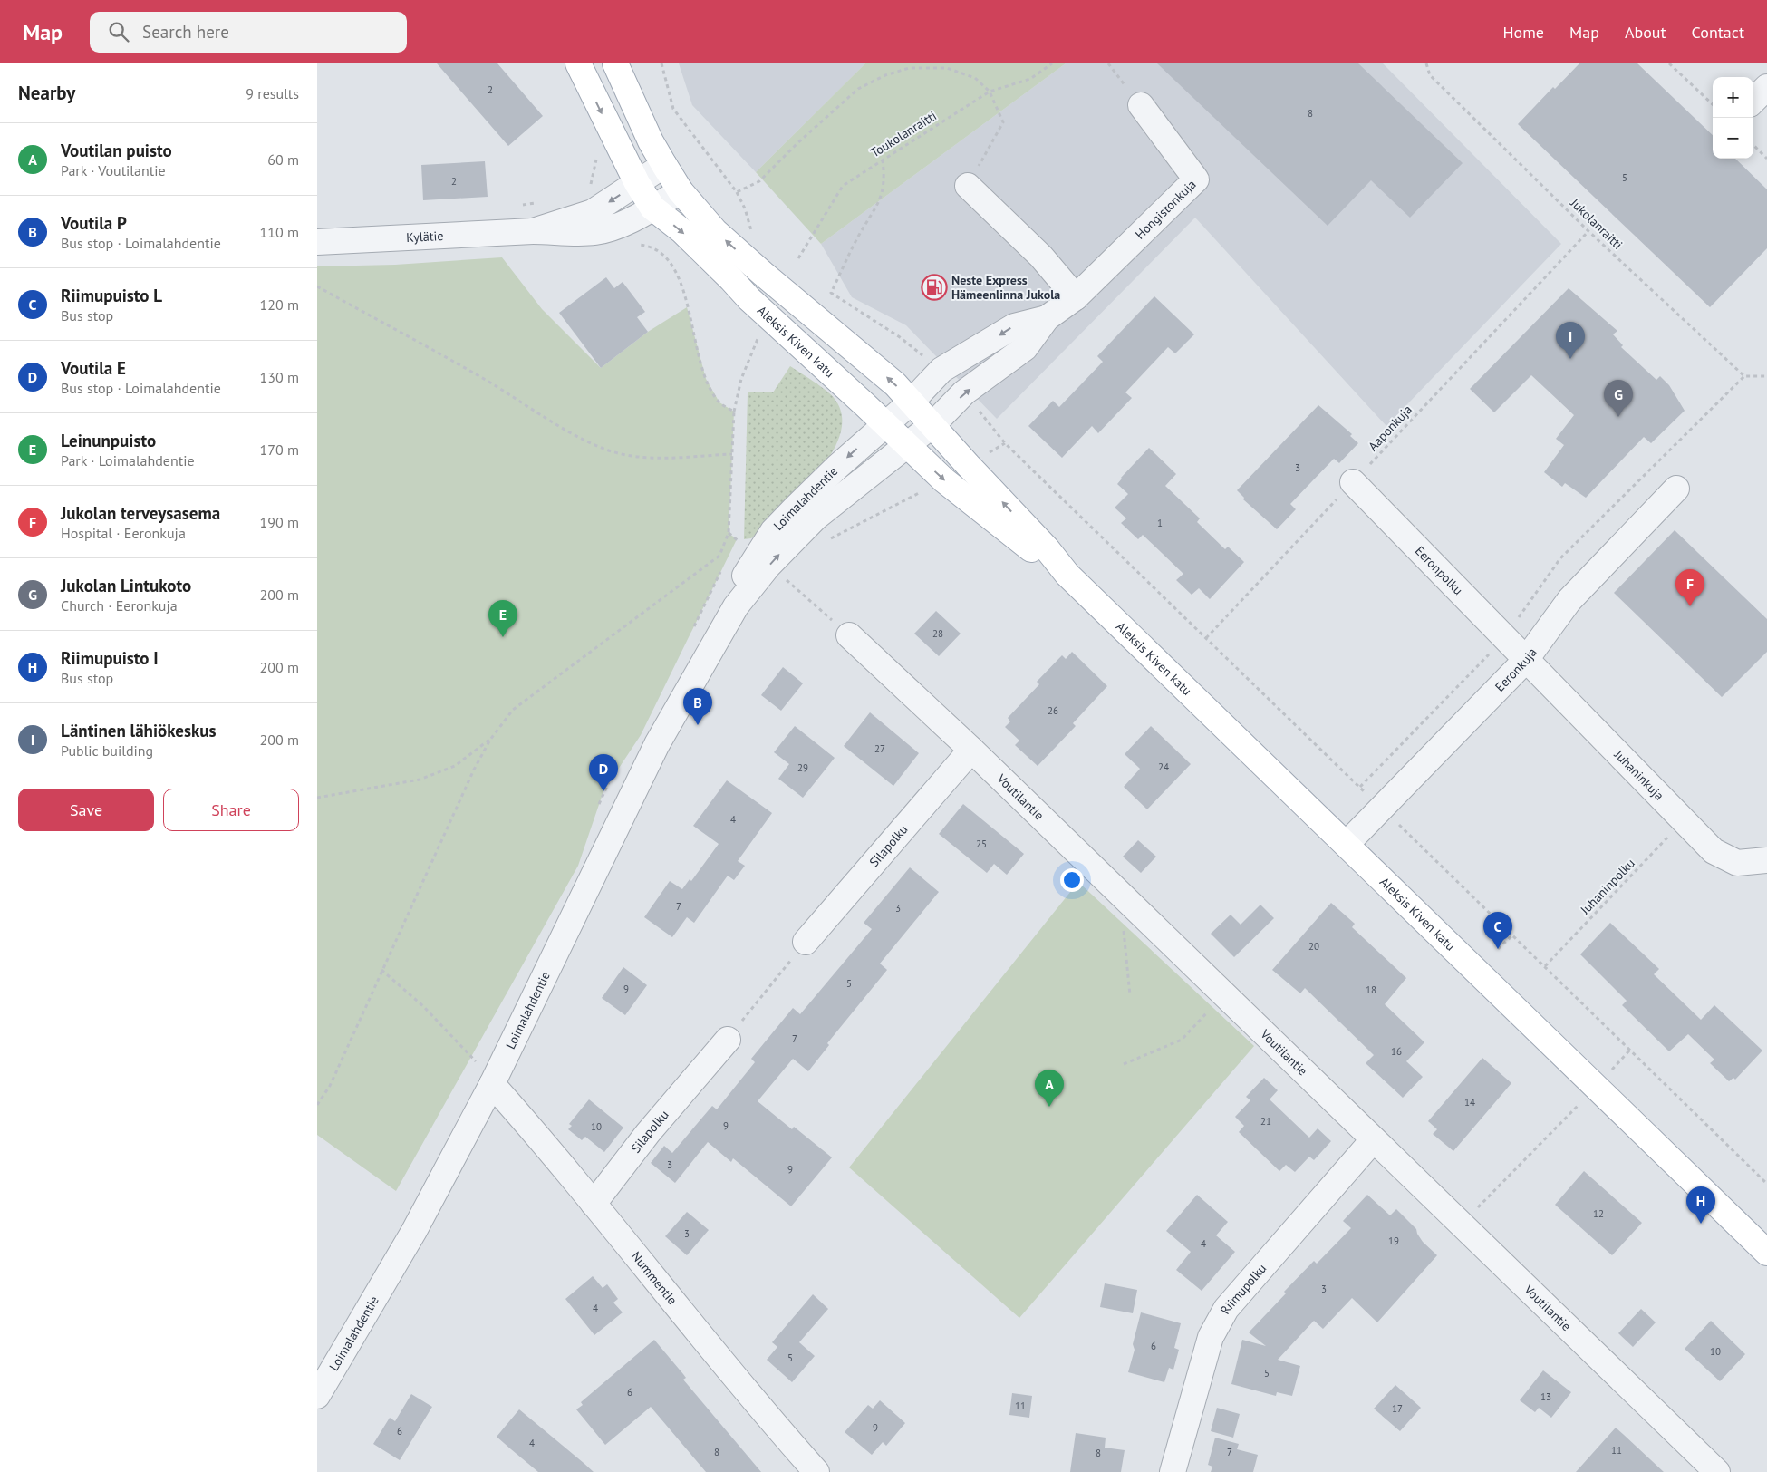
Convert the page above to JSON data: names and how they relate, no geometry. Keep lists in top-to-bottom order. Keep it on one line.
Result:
{"streets":{"main road":["Aleksis Kiven katu"],"street":["Hongistonkuja","Kylätie","Loimalahdentie","Eeronpolku","Eeronkuja","Juhaninkuja","Voutilantie","Silapolku","Nummentie","Riimupolku"],"path":["Toukolanraitti","Jukolanraitti","Aaponkuja","Juhaninpolku"]},"crossings":[["Hongistonkuja","Aleksis Kiven katu"],["Hongistonkuja","Loimalahdentie"],["Jukolanraitti","Aaponkuja"],["Kylätie","Aleksis Kiven katu"],["Aleksis Kiven katu","Loimalahdentie"],["Aleksis Kiven katu","Eeronkuja"],["Aaponkuja","Eeronpolku"],["Loimalahdentie","Nummentie"],["Eeronpolku","Eeronkuja"],["Eeronpolku","Juhaninkuja"],["Eeronkuja","Juhaninkuja"],["Juhaninkuja","Juhaninpolku"],["Voutilantie","Silapolku"],["Voutilantie","Riimupolku"],["Silapolku","Nummentie"]],"places":{"fuel station":["Neste Express Hämeenlinna Jukola"]},"house_numbers":["2","8","5","2","3","1","28","26","27","24","29","4","25","7","3","20","5","9","18","7","16","14","21","9","10","3","9","12","3","19","4","3","4","6","10","5","5","6","13","11","17","9","6","4","11","8","7","8"],"page":{"header":"Map","search":"Search here","nav":["Home","Map","About","Contact"],"heading":["Nearby","9 results"],"map_buttons":["+","−"],"list":[{"mark":"A","name":"Voutilan puisto","note":"Park · Voutilantie","value":"60 m"},{"mark":"B","name":"Voutila P","note":"Bus stop · Loimalahdentie","value":"110 m"},{"mark":"C","name":"Riimupuisto L","note":"Bus stop","value":"120 m"},{"mark":"D","name":"Voutila E","note":"Bus stop · Loimalahdentie","value":"130 m"},{"mark":"E","name":"Leinunpuisto","note":"Park · Loimalahdentie","value":"170 m"},{"mark":"F","name":"Jukolan terveysasema","note":"Hospital · Eeronkuja","value":"190 m"},{"mark":"G","name":"Jukolan Lintukoto","note":"Church · Eeronkuja","value":"200 m"},{"mark":"H","name":"Riimupuisto I","note":"Bus stop","value":"200 m"},{"mark":"I","name":"Läntinen lähiökeskus","note":"Public building","value":"200 m"}],"pins":["I","G","F","E","B","D","C","A","H"],"buttons":["Save","Share"]}}
